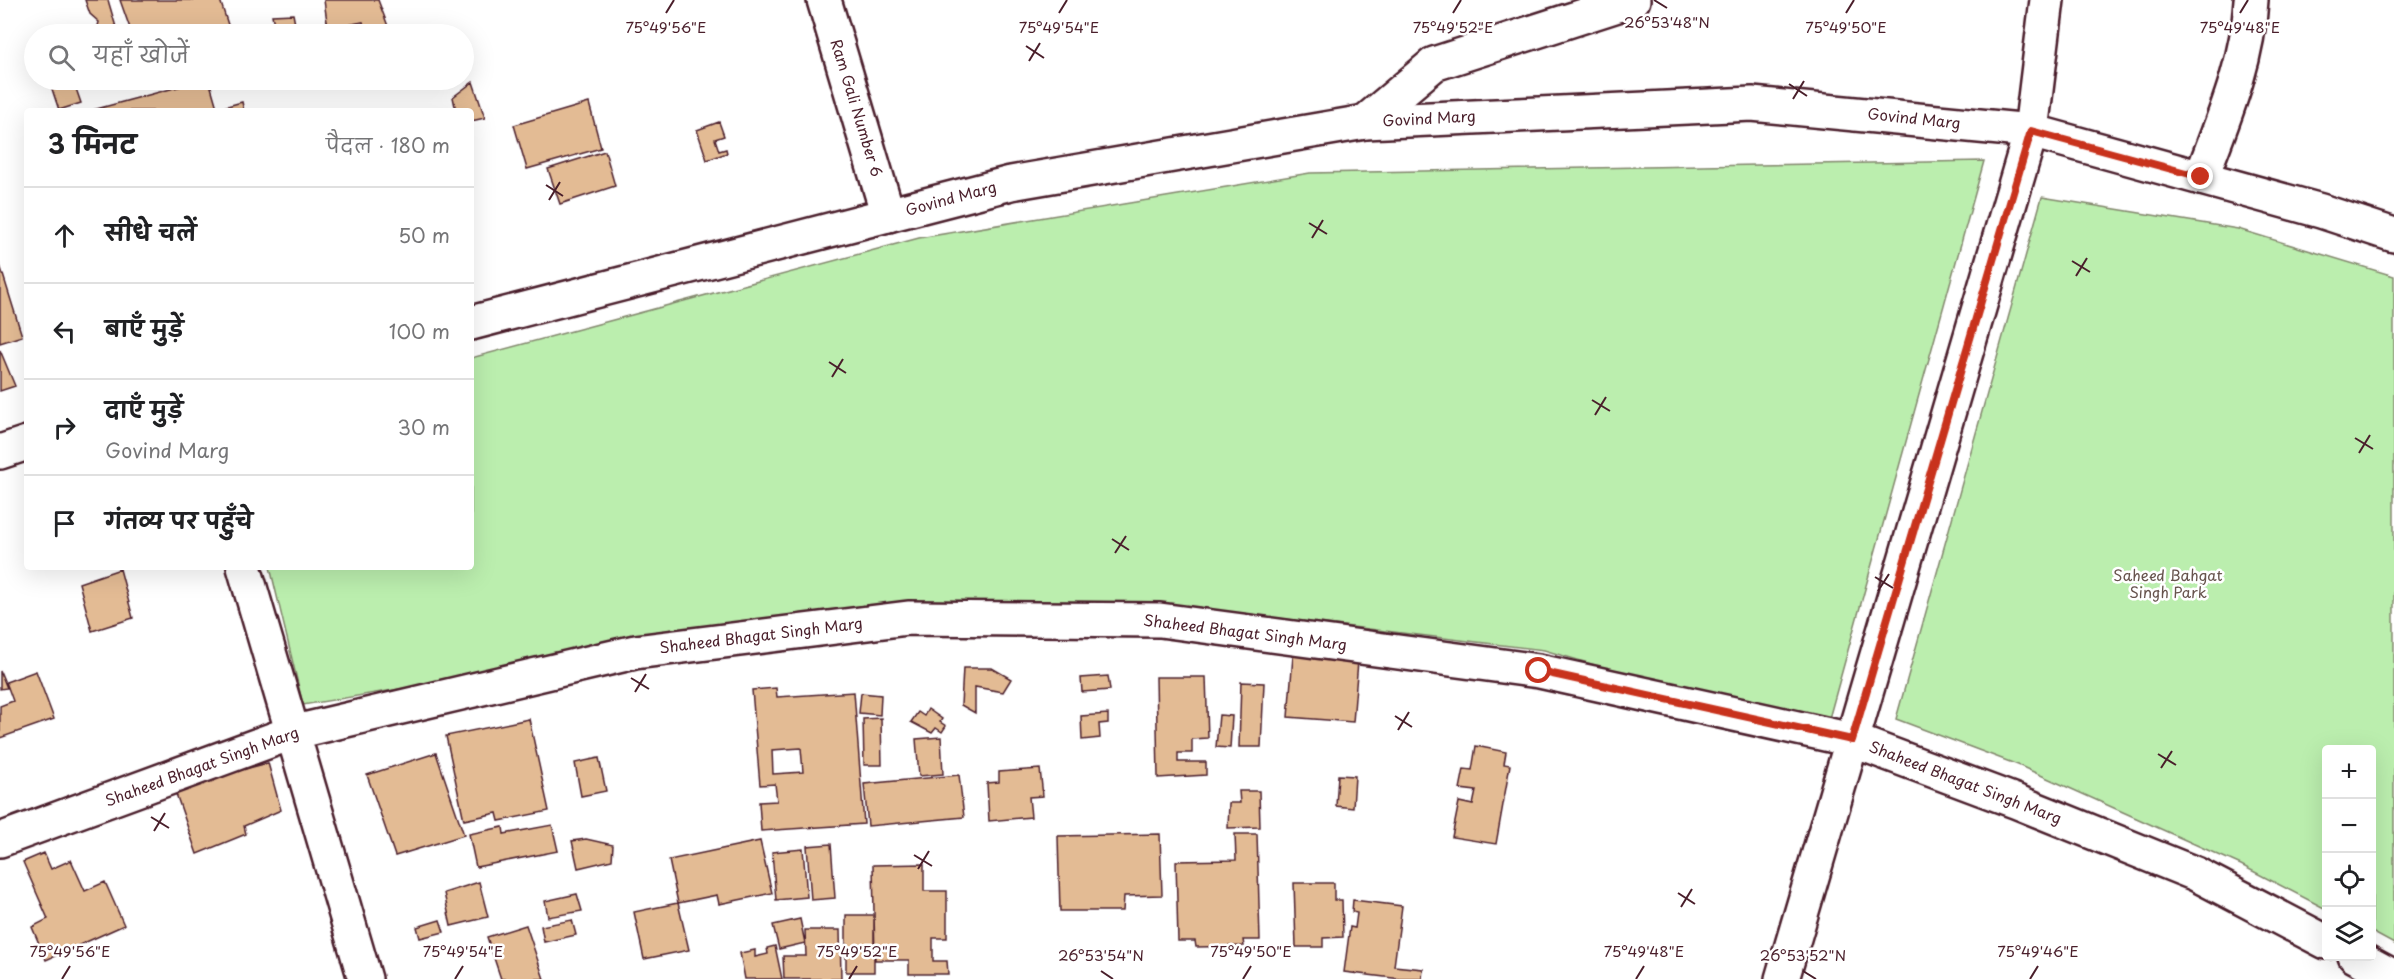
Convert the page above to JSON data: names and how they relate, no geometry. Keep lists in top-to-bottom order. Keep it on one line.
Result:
{"streets":{"street":["Ram Gali Number 6","Govind Marg","Shaheed Bhagat Singh Marg"]},"crossings":[["Ram Gali Number 6","Govind Marg"]],"parks":["Saheed Bahgat Singh Park"],"page":{"search":"यहाँ खोजें","heading":["3 मिनट","पैदल · 180 m"],"list":[["सीधे चलें","50 m"],["बाएँ मुड़ें","100 m"],["दाएँ मुड़ें","Govind Marg","30 m"],"गंतव्य पर पहुँचे"],"map_buttons":["+","−"]},"coordinates":["26°53'48\"N","75°49'56\"E","75°49'54\"E","75°49'52\"E","75°49'50\"E","75°49'48\"E","75°49'46\"E","26°53'54\"N","26°53'52\"N"]}
